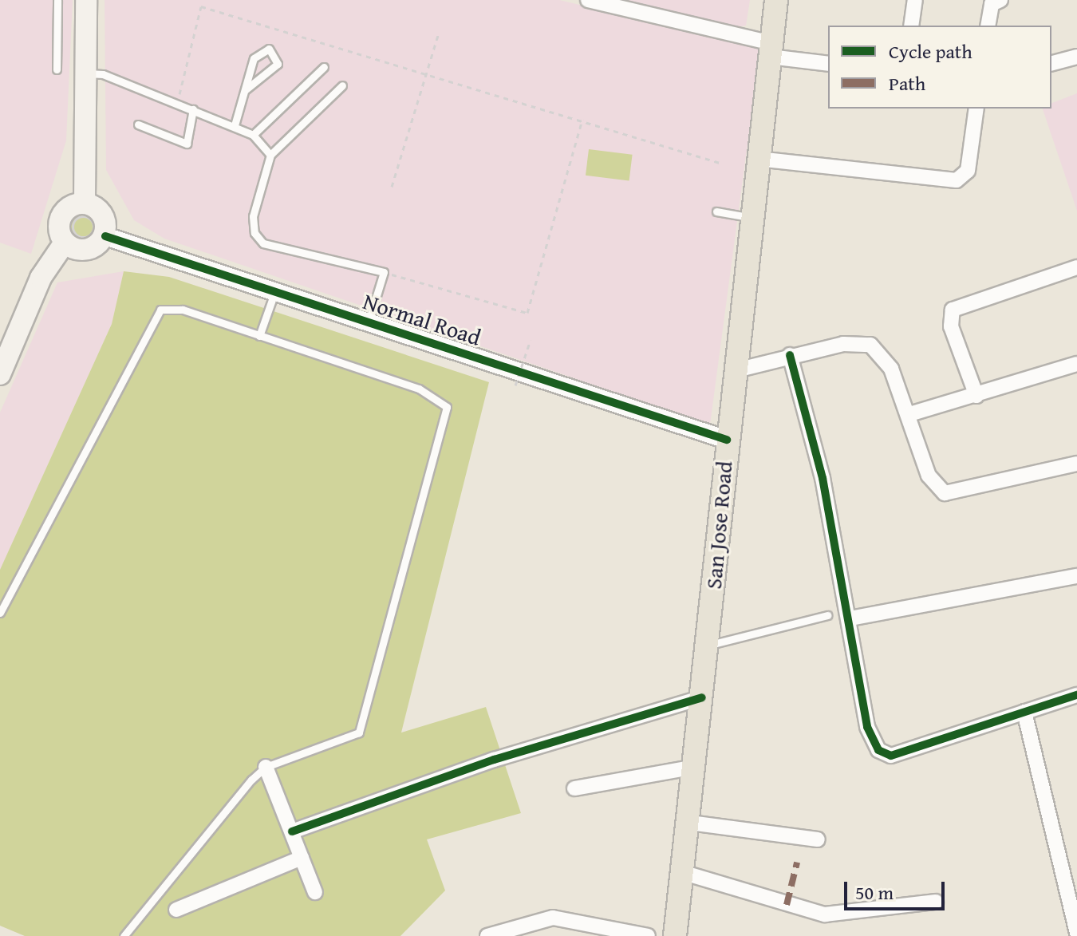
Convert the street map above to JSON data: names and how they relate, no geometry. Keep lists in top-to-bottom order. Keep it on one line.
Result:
{"streets":{"main road":["San Jose Road"],"street":["Normal Road"]},"crossings":[["Normal Road","San Jose Road"]],"legend":["Cycle path","Path"],"scale_bar":"50 m"}
